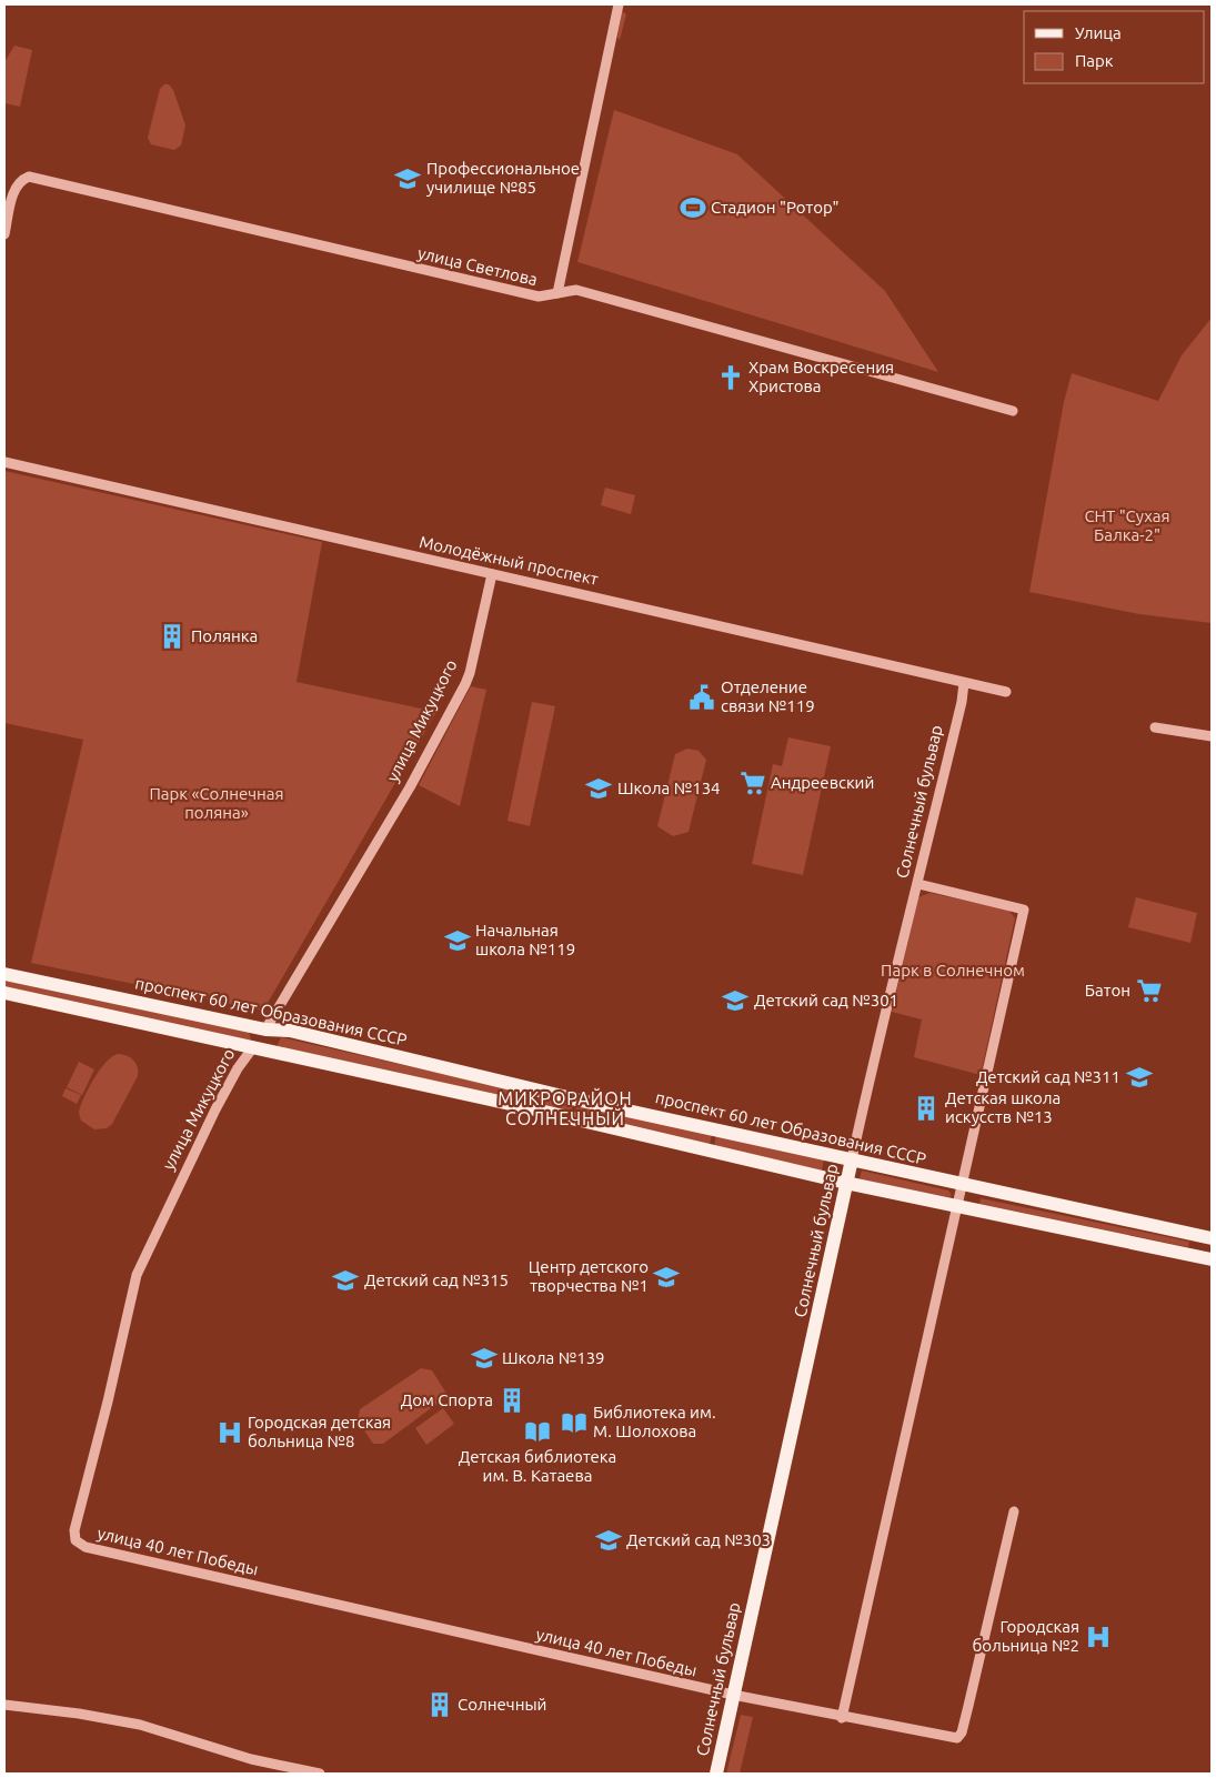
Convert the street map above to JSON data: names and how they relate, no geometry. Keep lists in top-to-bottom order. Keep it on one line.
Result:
{"streets":{"main road":["улица Микуцкого","Солнечный бульвар","проспект 60 лет Образования СССР"],"street":["улица Светлова","Молодёжный проспект","улица 40 лет Победы"]},"crossings":[["Молодёжный проспект","улица Микуцкого"],["Молодёжный проспект","Солнечный бульвар"],["улица Микуцкого","проспект 60 лет Образования СССР"],["улица Микуцкого","улица 40 лет Победы"],["Солнечный бульвар","проспект 60 лет Образования СССР"],["Солнечный бульвар","улица 40 лет Победы"]],"districts":["МИКРОРАЙОН СОЛНЕЧНЫЙ"],"parks":["СНТ \"Сухая Балка-2\"","Парк «Солнечная поляна»","Парк в Солнечном"],"places":{"school or university":["Профессиональное училище №85","Школа №134","Начальная школа №119","Детский сад №301","Детский сад №311","Центр детского творчества №1","Детский сад №315","Школа №139","Детский сад №303"],"sports":["Стадион \"Ротор\""],"church":["Храм Воскресения Христова"],"building":["Полянка","Детская школа искусств №13","Дом Спорта","Солнечный"],"public building":["Отделение связи №119"],"supermarket":["Андреевский","Батон"],"library":["Библиотека им. М. Шолохова","Детская библиотека им. В. Катаева"],"hospital":["Городская детская больница №8","Городская больница №2"]},"legend":["Улица","Парк"]}
